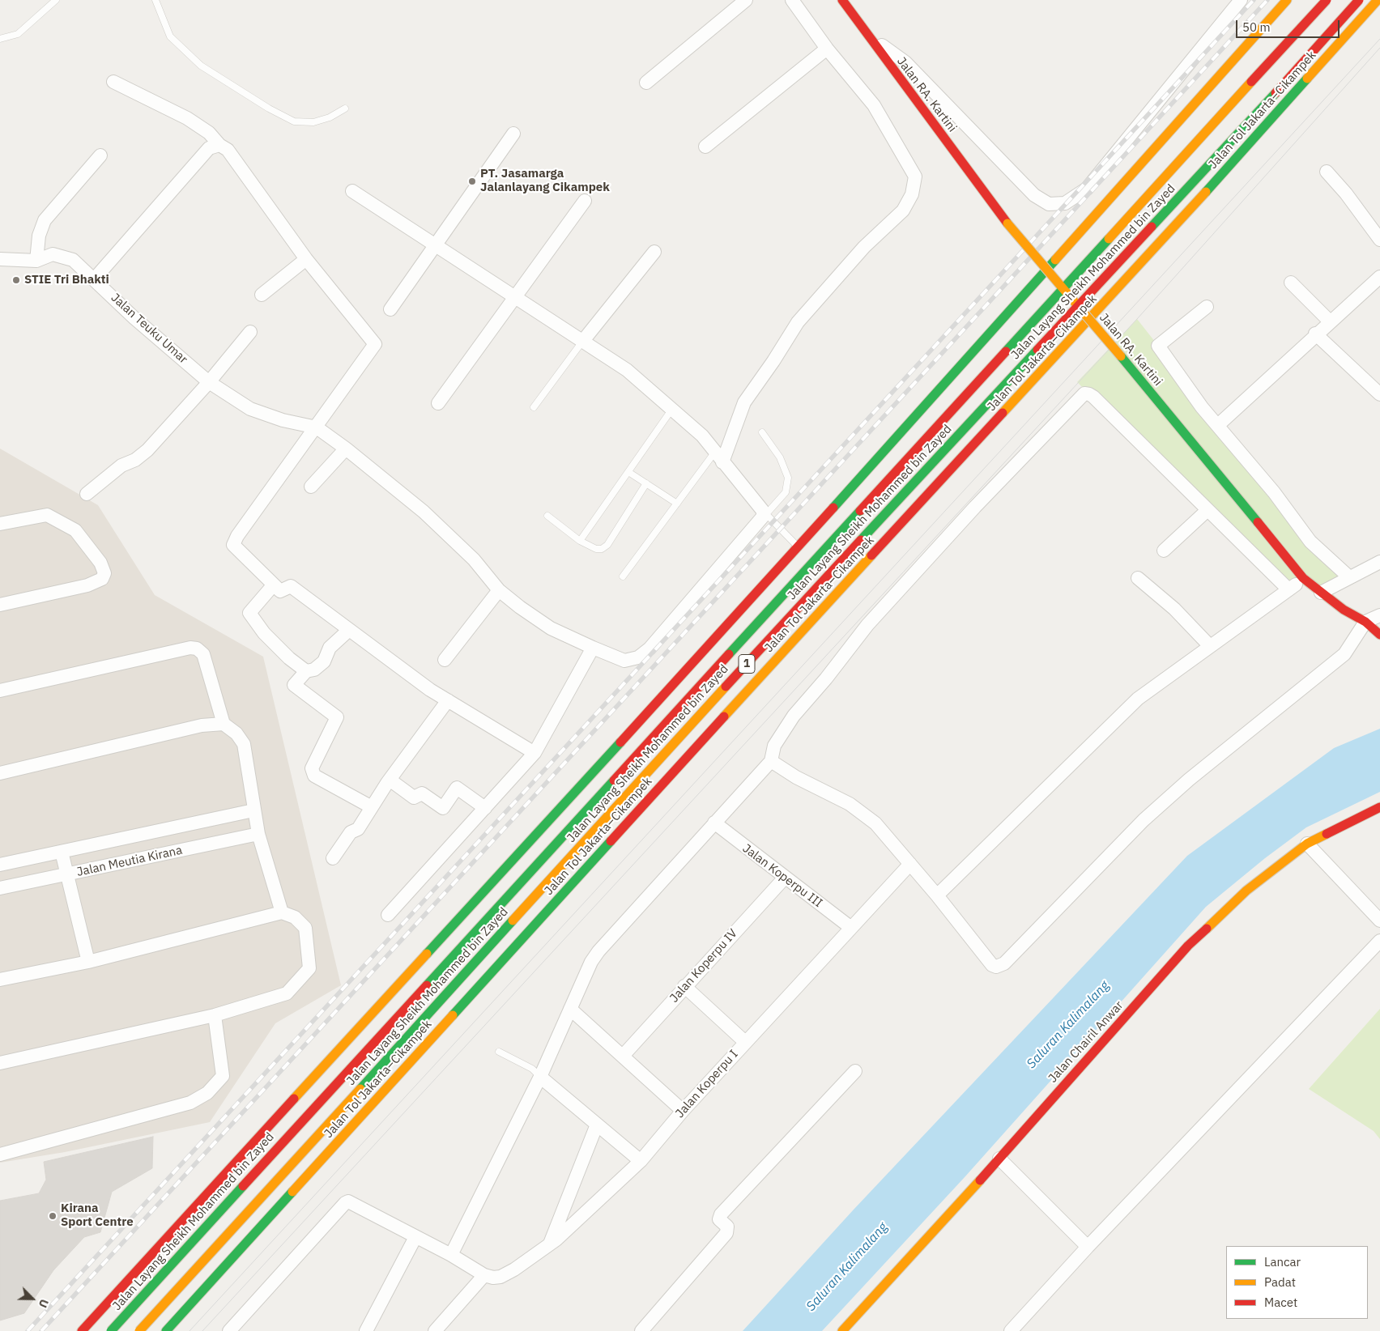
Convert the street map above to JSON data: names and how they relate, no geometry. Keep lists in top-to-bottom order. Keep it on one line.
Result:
{"streets":{"main road":["Jalan RA. Kartini","Jalan Tol Jakarta–Cikampek","Jalan Layang Sheikh Mohammed bin Zayed","1","Jalan Chairil Anwar"],"street":["Jalan Teuku Umar","Jalan Meutia Kirana","Jalan Koperpu III","Jalan Koperpu IV","Jalan Koperpu I"]},"crossings":[["Jalan Koperpu III","Jalan Koperpu IV"],["Jalan Koperpu III","Jalan Koperpu I"]],"water":["Saluran Kalimalang"],"places":["PT. Jasamarga Jalanlayang Cikampek","STIE Tri Bhakti","Kirana Sport Centre"],"legend":["Lancar","Padat","Macet"],"scale_bar":"50 m","north":"bottom right"}
